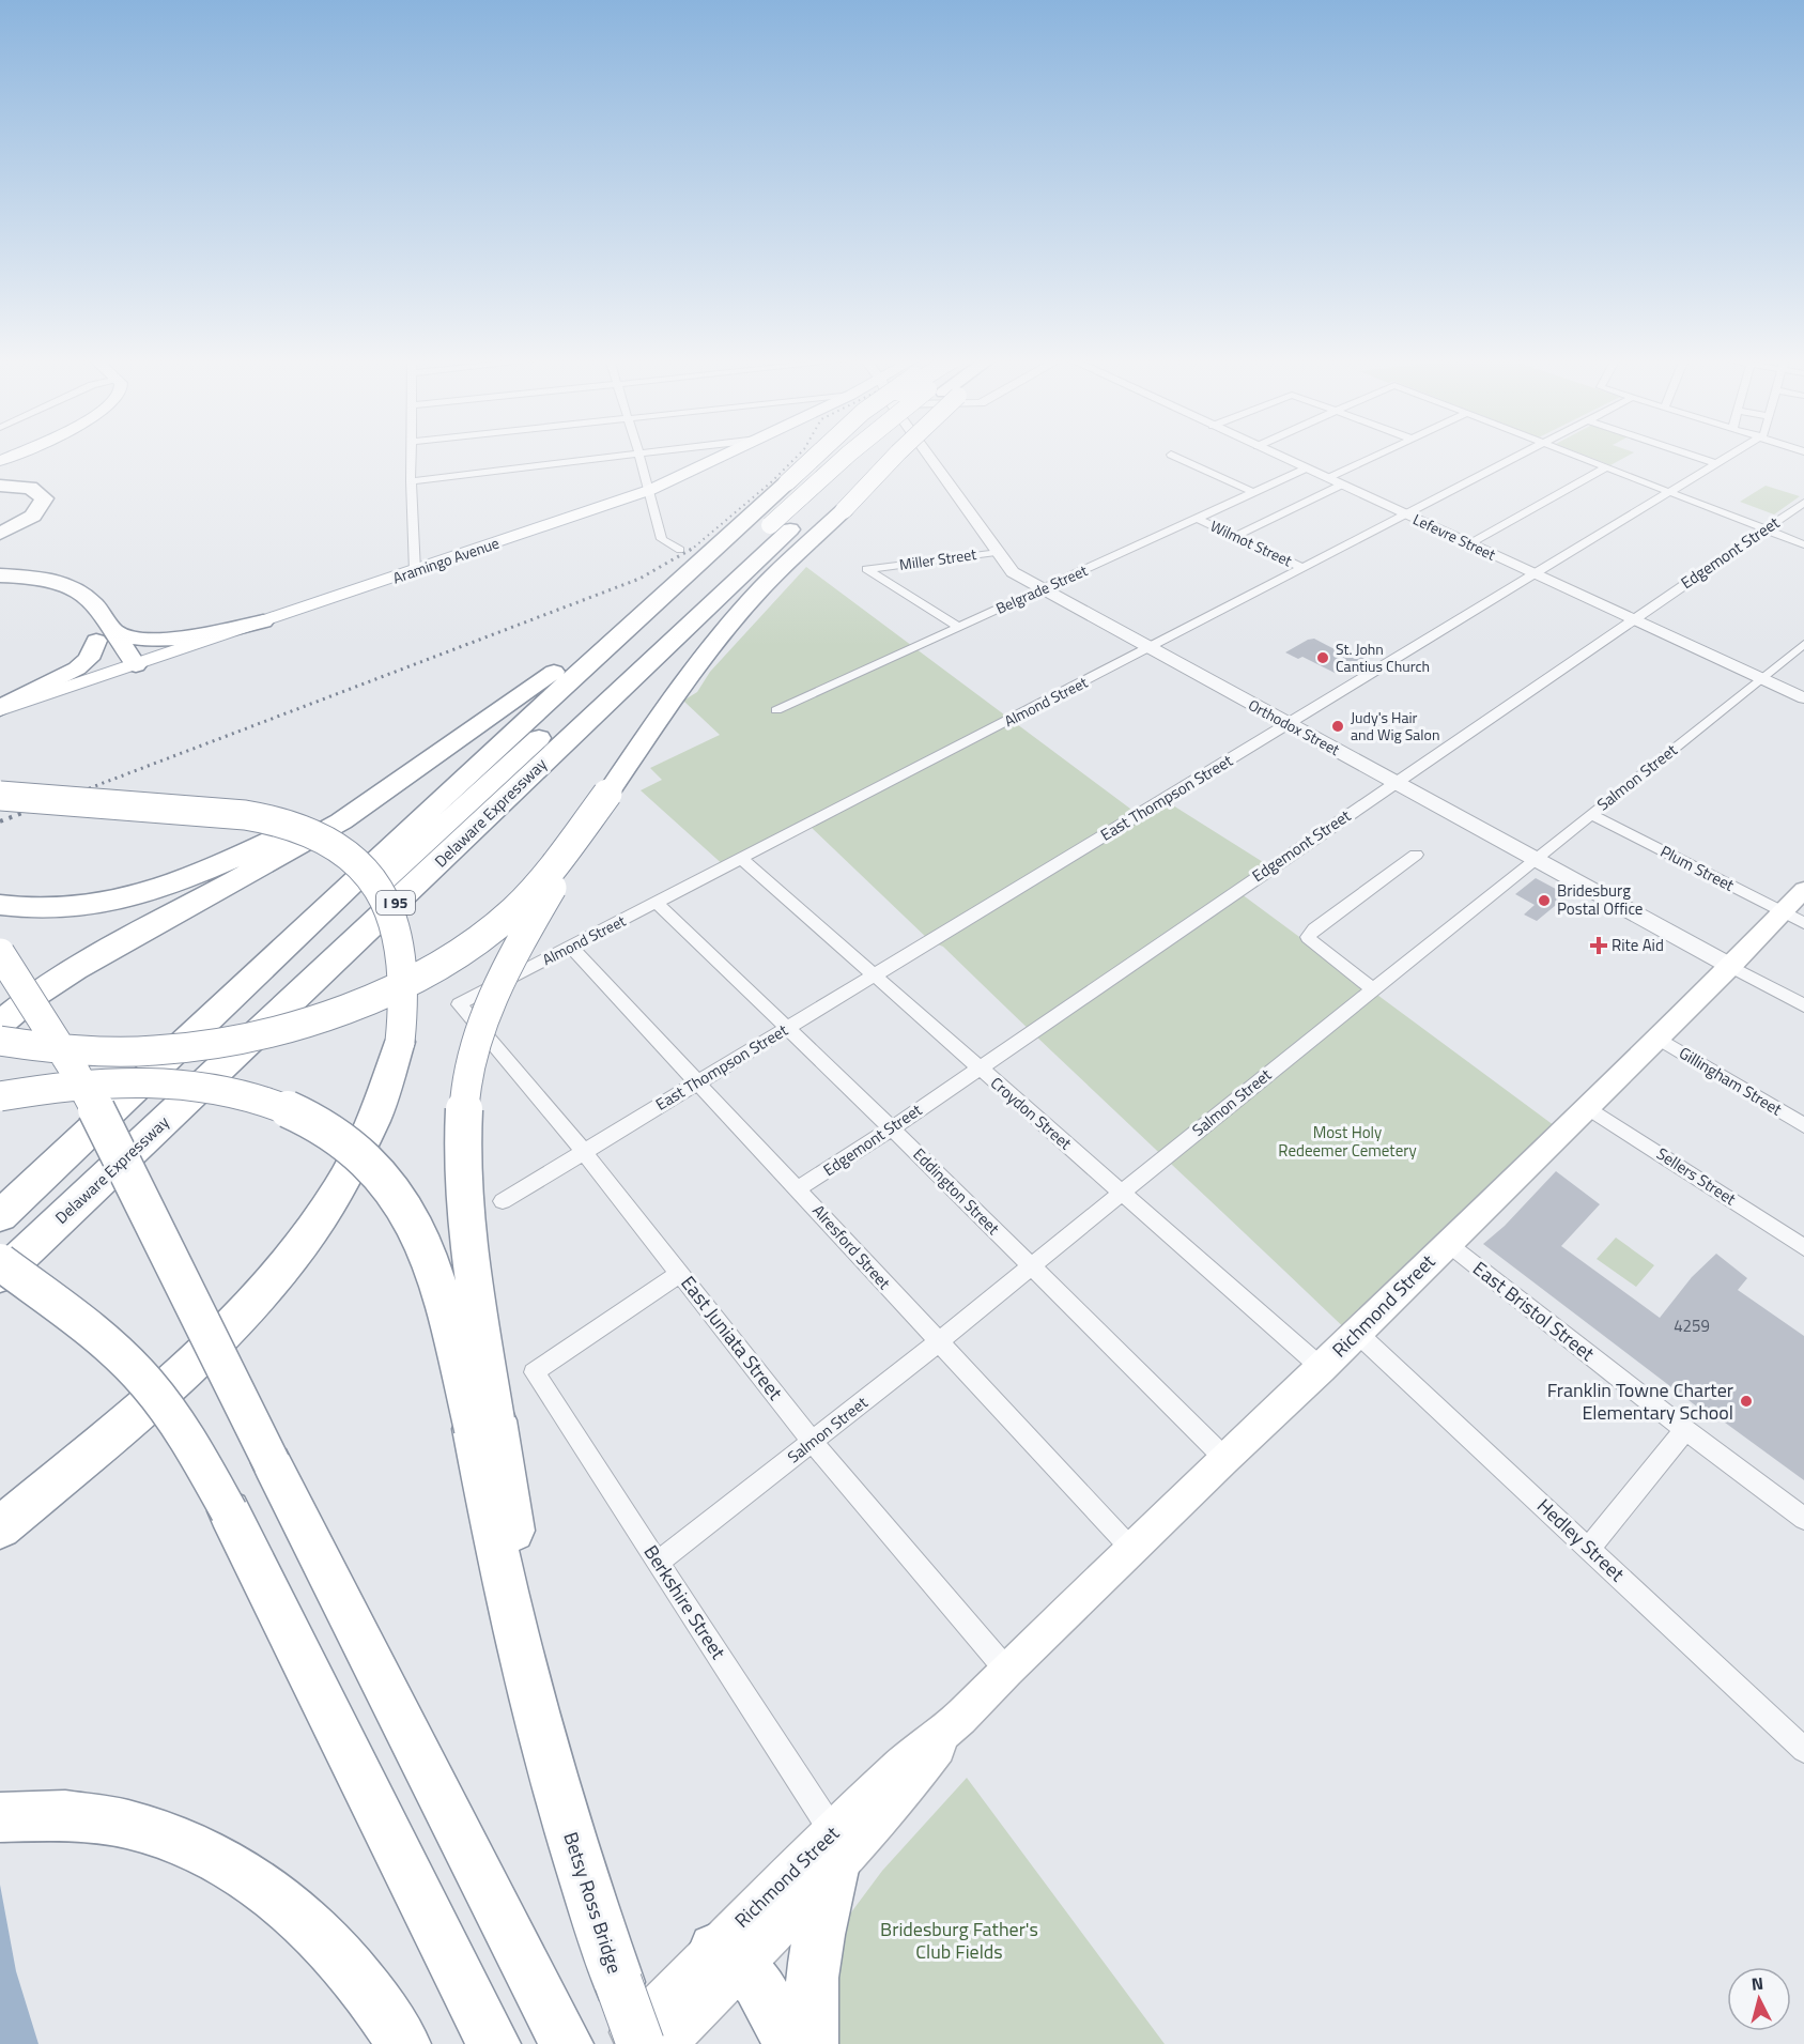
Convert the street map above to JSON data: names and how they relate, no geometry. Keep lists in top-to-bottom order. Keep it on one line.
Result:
{"streets":{"highway":["Delaware Expressway","I 95","Betsy Ross Bridge"],"main road":["Aramingo Avenue","Richmond Street"],"street":["Lefevre Street","Wilmot Street","Edgemont Street","Miller Street","Belgrade Street","Almond Street","Orthodox Street","Salmon Street","East Thompson Street","Plum Street","Gillingham Street","Croydon Street","Sellers Street","Eddington Street","Alresford Street","East Bristol Street","East Juniata Street","Hedley Street","Berkshire Street"]},"crossings":[["Lefevre Street","Edgemont Street"],["Lefevre Street","Belgrade Street"],["Lefevre Street","Almond Street"],["Lefevre Street","Salmon Street"],["Lefevre Street","East Thompson Street"],["Wilmot Street","Belgrade Street"],["Wilmot Street","Almond Street"],["Edgemont Street","Orthodox Street"],["Edgemont Street","Croydon Street"],["Edgemont Street","Eddington Street"],["Edgemont Street","Alresford Street"],["Miller Street","Belgrade Street"],["Miller Street","Orthodox Street"],["Belgrade Street","Orthodox Street"],["Almond Street","Orthodox Street"],["Almond Street","Croydon Street"],["Almond Street","Eddington Street"],["Almond Street","Alresford Street"],["Almond Street","East Juniata Street"],["Orthodox Street","Salmon Street"],["Orthodox Street","East Thompson Street"],["Orthodox Street","Richmond Street"],["Salmon Street","Plum Street"],["Salmon Street","Croydon Street"],["Salmon Street","Eddington Street"],["Salmon Street","Alresford Street"],["Salmon Street","East Juniata Street"],["Salmon Street","Berkshire Street"],["East Thompson Street","Croydon Street"],["East Thompson Street","Eddington Street"],["East Thompson Street","Alresford Street"],["East Thompson Street","East Juniata Street"],["Plum Street","Richmond Street"],["Gillingham Street","Richmond Street"],["Croydon Street","Richmond Street"],["Sellers Street","Richmond Street"],["Eddington Street","Richmond Street"],["Alresford Street","Richmond Street"],["Richmond Street","East Bristol Street"],["Richmond Street","East Juniata Street"],["Richmond Street","Hedley Street"],["Richmond Street","Berkshire Street"],["East Juniata Street","Berkshire Street"]],"parks":["Most Holy Redeemer Cemetery","Bridesburg Father's Club Fields"],"places":{"other":["St. John Cantius Church","Judy's Hair and Wig Salon","Bridesburg Postal Office","Franklin Towne Charter Elementary School"],"health":["Rite Aid"]},"house_numbers":["4259"],"north":"top"}
